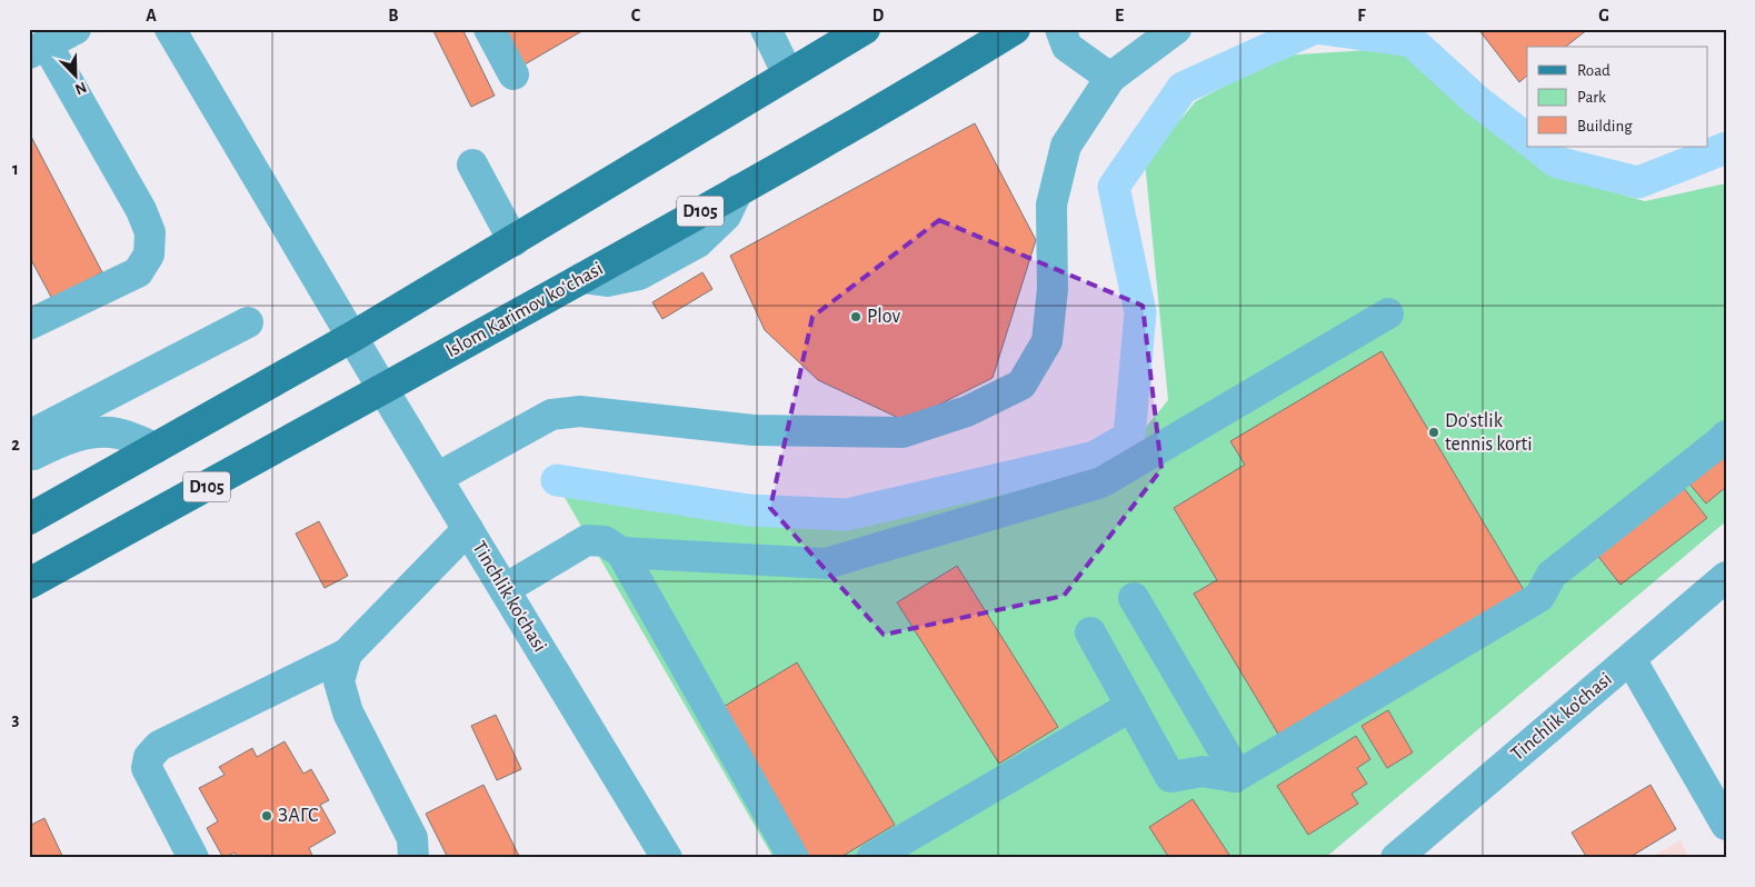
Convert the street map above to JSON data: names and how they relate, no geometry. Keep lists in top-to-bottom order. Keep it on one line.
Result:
{"streets":{"main road":["D105","Islom Karimov koʻchasi"],"street":["Tinchlik ko'chasi"]},"crossings":[["Islom Karimov koʻchasi","Tinchlik ko'chasi"]],"places":["Plov","Do'stlik tennis korti","ЗАГС"],"legend":["Road","Park","Building"],"north":"bottom right","grid":{"columns":["A","B","C","D","E","F","G"],"rows":["1","2","3"]}}
